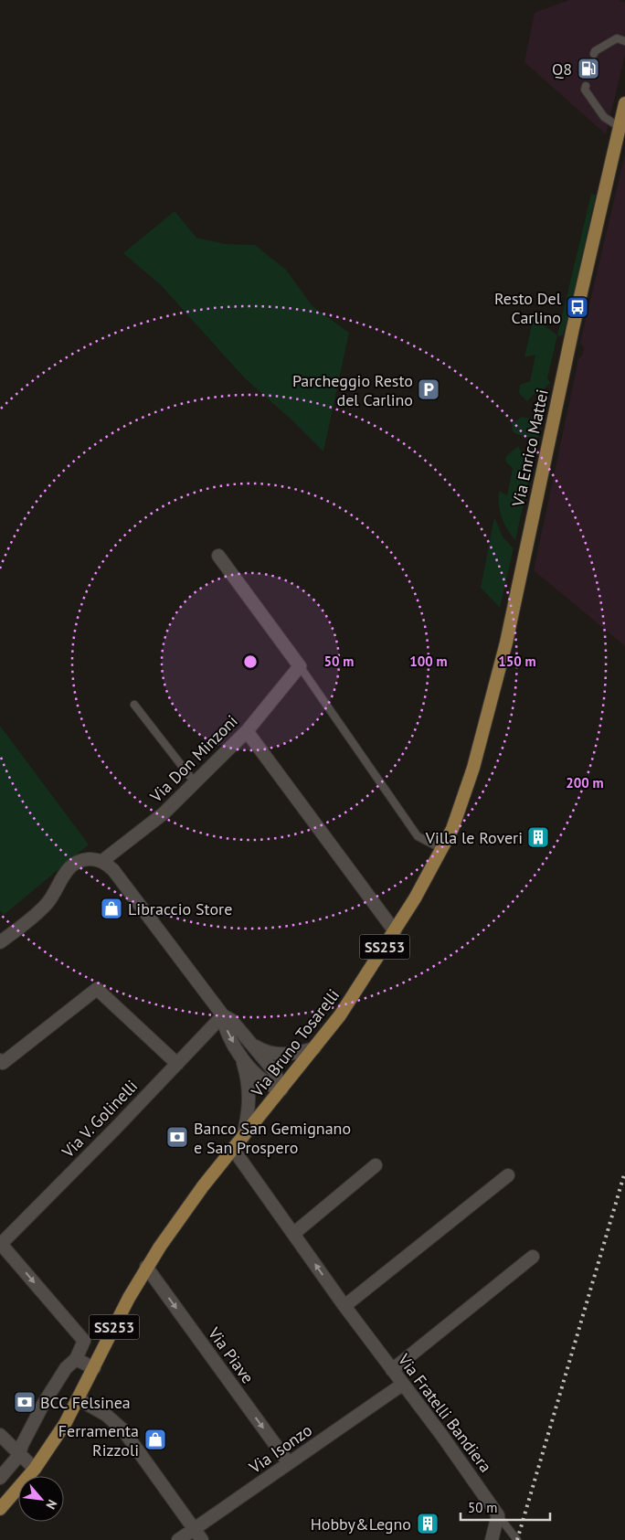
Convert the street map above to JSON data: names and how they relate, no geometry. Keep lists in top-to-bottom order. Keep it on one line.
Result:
{"streets":{"main road":["Via Enrico Mattei","SS253","Via Bruno Tosarelli"],"street":["Via Don Minzoni","Via V. Golinelli","Via Piave","Via Fratelli Bandiera","Via Isonzo"]},"crossings":[["Via Enrico Mattei","Via Bruno Tosarelli"],["Via Bruno Tosarelli","Via Piave"],["Via Bruno Tosarelli","Via Fratelli Bandiera"],["Via Piave","Via Isonzo"],["Via Fratelli Bandiera","Via Isonzo"]],"one_way":["Via Piave"],"places":{"fuel station":["Q8"],"bus stop":["Resto Del Carlino"],"parking":["Parcheggio Resto del Carlino"],"building":["Villa le Roveri","Hobby&Legno"],"shop":["Libraccio Store","Ferramenta Rizzoli"],"bank":["Banco San Gemignano e San Prospero","BCC Felsinea"]},"scale_bar":"50 m","north":"bottom right","rings":["50 m","100 m","150 m","200 m"]}
